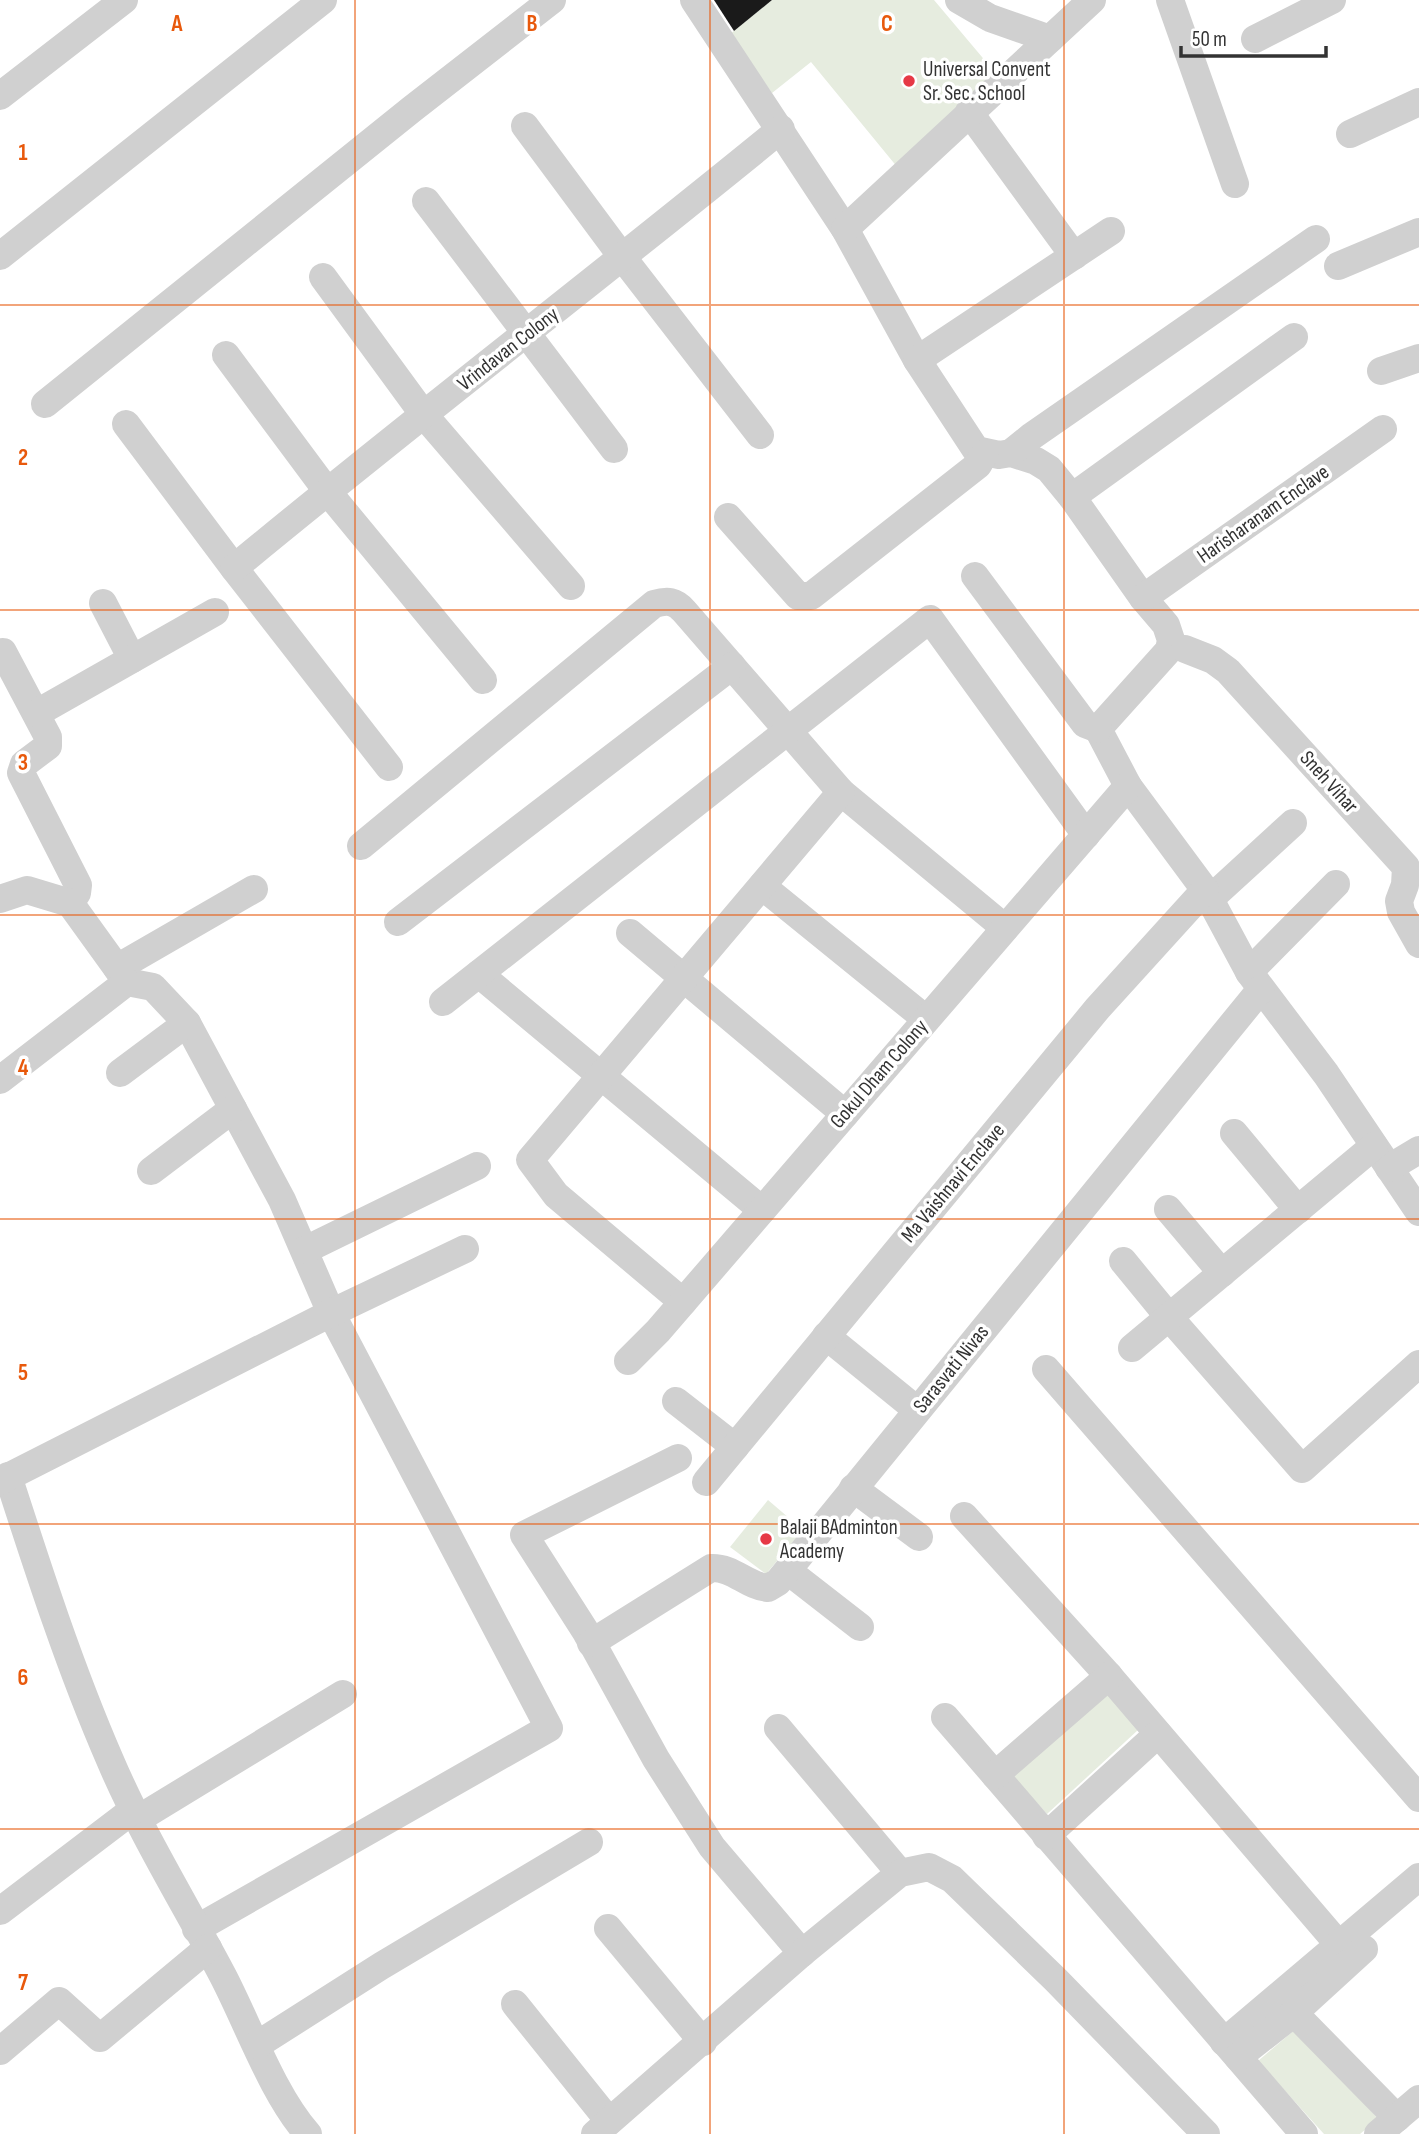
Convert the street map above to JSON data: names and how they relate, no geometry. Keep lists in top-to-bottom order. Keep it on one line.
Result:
{"streets":{"street":["Vrindavan Colony","Harisharanam Enclave","Sneh Vihar","Gokul Dham Colony","Ma Vaishnavi Enclave","Sarasvati Nivas"]},"places":["Universal Convent Sr. Sec. School","Balaji BAdminton Academy"],"scale_bar":"50 m","grid":{"columns":["A","B","C"],"rows":["1","2","3","4","5","6","7"]}}
